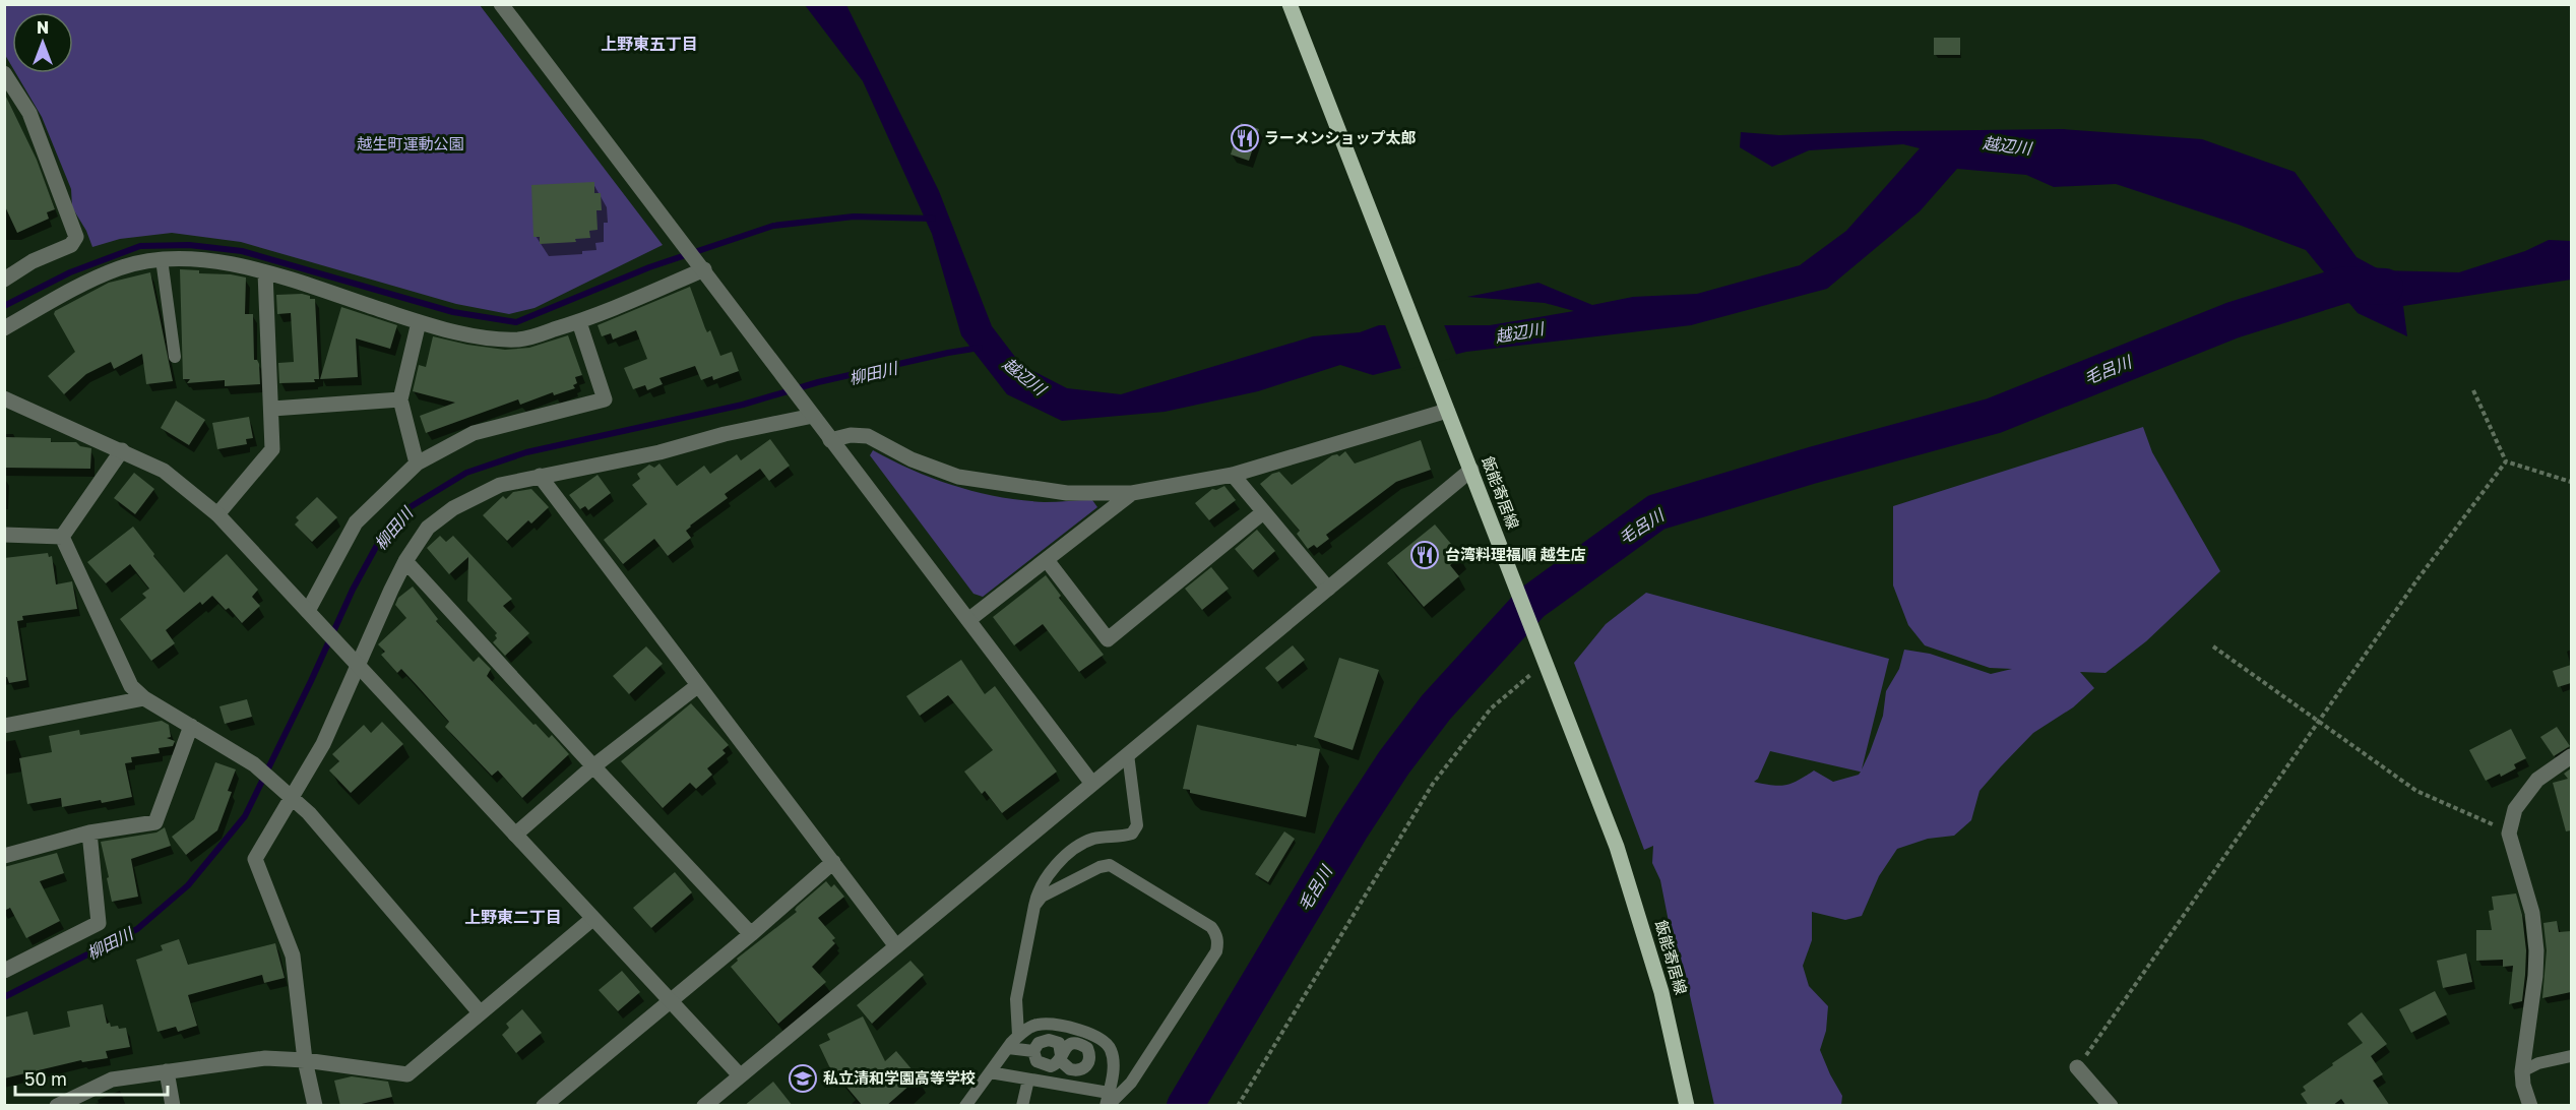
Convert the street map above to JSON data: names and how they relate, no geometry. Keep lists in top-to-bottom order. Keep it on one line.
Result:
{"streets":{"main road":["飯能寄居線"]},"districts":["上野東五丁目","上野東二丁目"],"water":["越辺川","毛呂川","柳田川"],"parks":["越生町運動公園"],"places":{"restaurant":["ラーメンショップ太郎","台湾料理福順 越生店"],"school or university":["私立清和学園高等学校"]},"scale_bar":"50 m","north":"top"}
